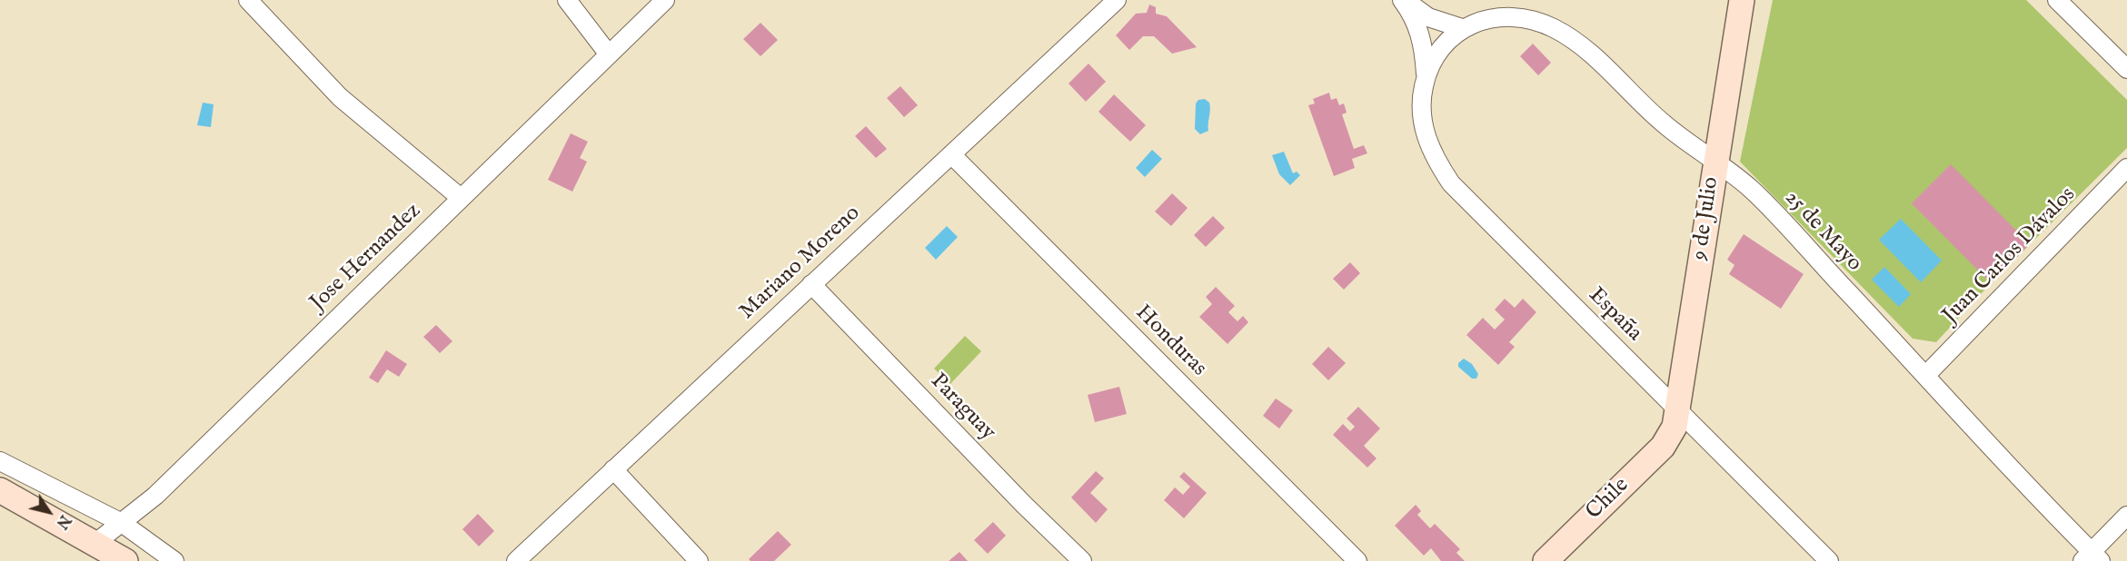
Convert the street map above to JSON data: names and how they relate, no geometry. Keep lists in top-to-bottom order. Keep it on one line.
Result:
{"streets":{"street":["9 de Julio","25 de Mayo","Juan Carlos Dávalos","Jose Hernandez","Mariano Moreno","España","Honduras","Paraguay","Chile"]},"crossings":[["9 de Julio","25 de Mayo"],["9 de Julio","España"],["9 de Julio","Chile"],["25 de Mayo","Juan Carlos Dávalos"],["25 de Mayo","España"],["Mariano Moreno","Honduras"],["Mariano Moreno","Paraguay"]],"north":"bottom right"}
